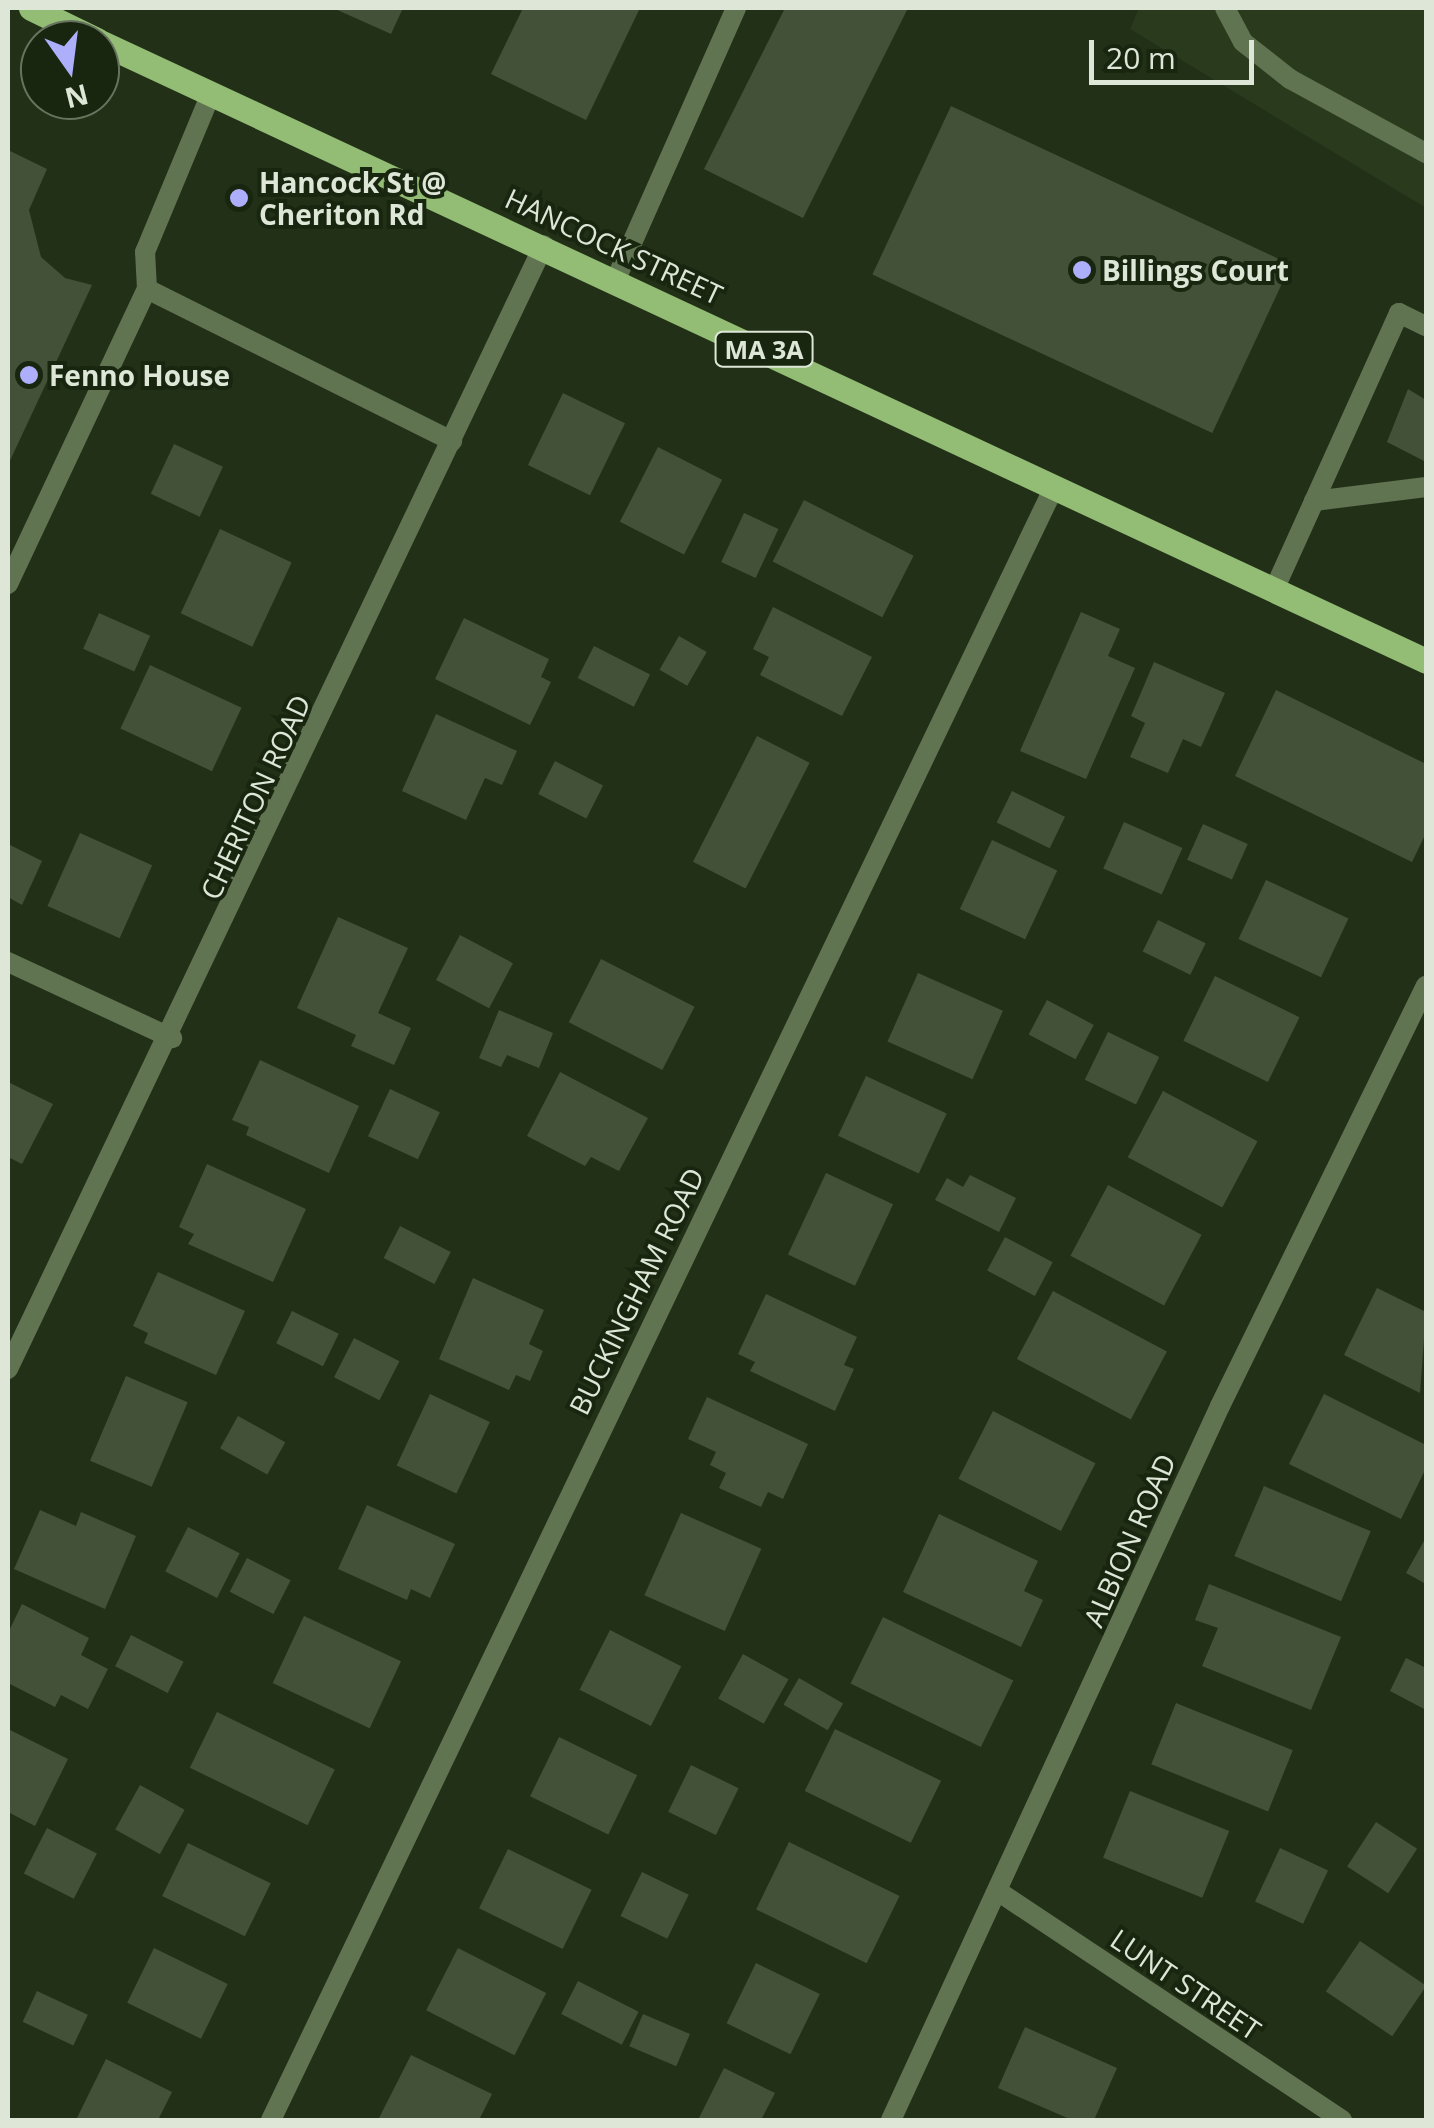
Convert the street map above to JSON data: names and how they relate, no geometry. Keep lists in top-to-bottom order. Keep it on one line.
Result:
{"streets":{"main road":["HANCOCK STREET","MA 3A"],"street":["CHERITON ROAD","BUCKINGHAM ROAD","ALBION ROAD","LUNT STREET"]},"crossings":[["HANCOCK STREET","CHERITON ROAD"],["HANCOCK STREET","BUCKINGHAM ROAD"],["ALBION ROAD","LUNT STREET"]],"places":["Hancock St @ Cheriton Rd","Billings Court","Fenno House"],"scale_bar":"20 m","north":"bottom"}
